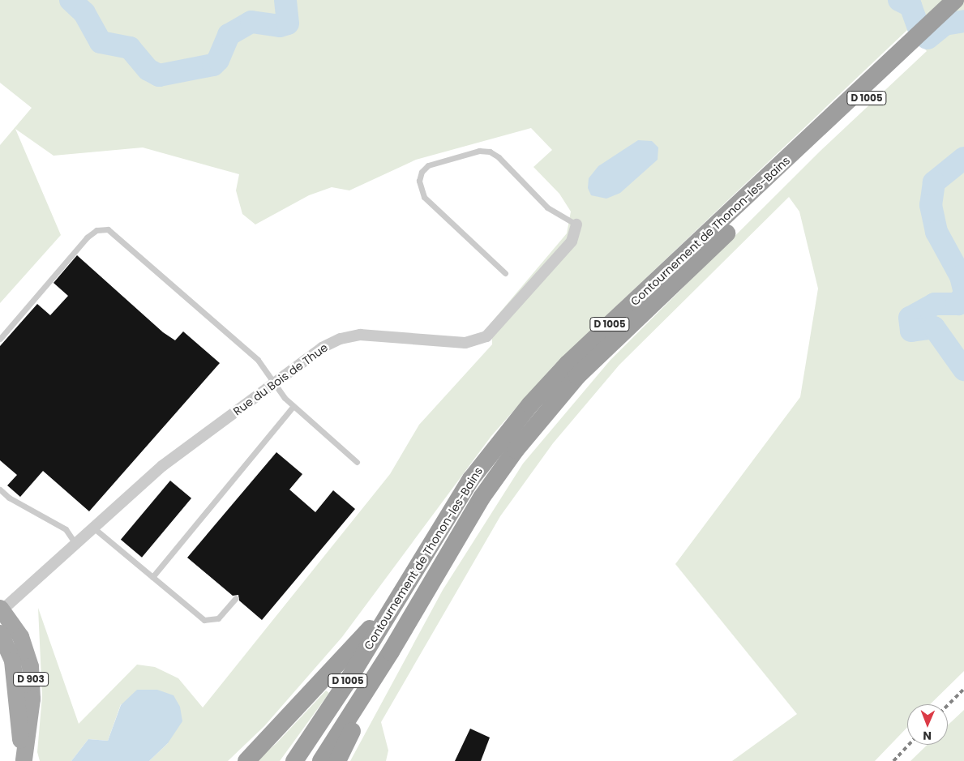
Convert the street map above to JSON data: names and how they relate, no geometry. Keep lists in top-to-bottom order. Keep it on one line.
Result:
{"streets":{"highway":["D 1005","Contournement de Thonon-les-Bains"],"main road":["D 903"],"street":["Rue du Bois de Thue"]},"crossings":[["Rue du Bois de Thue","D 903"]],"north":"bottom"}
